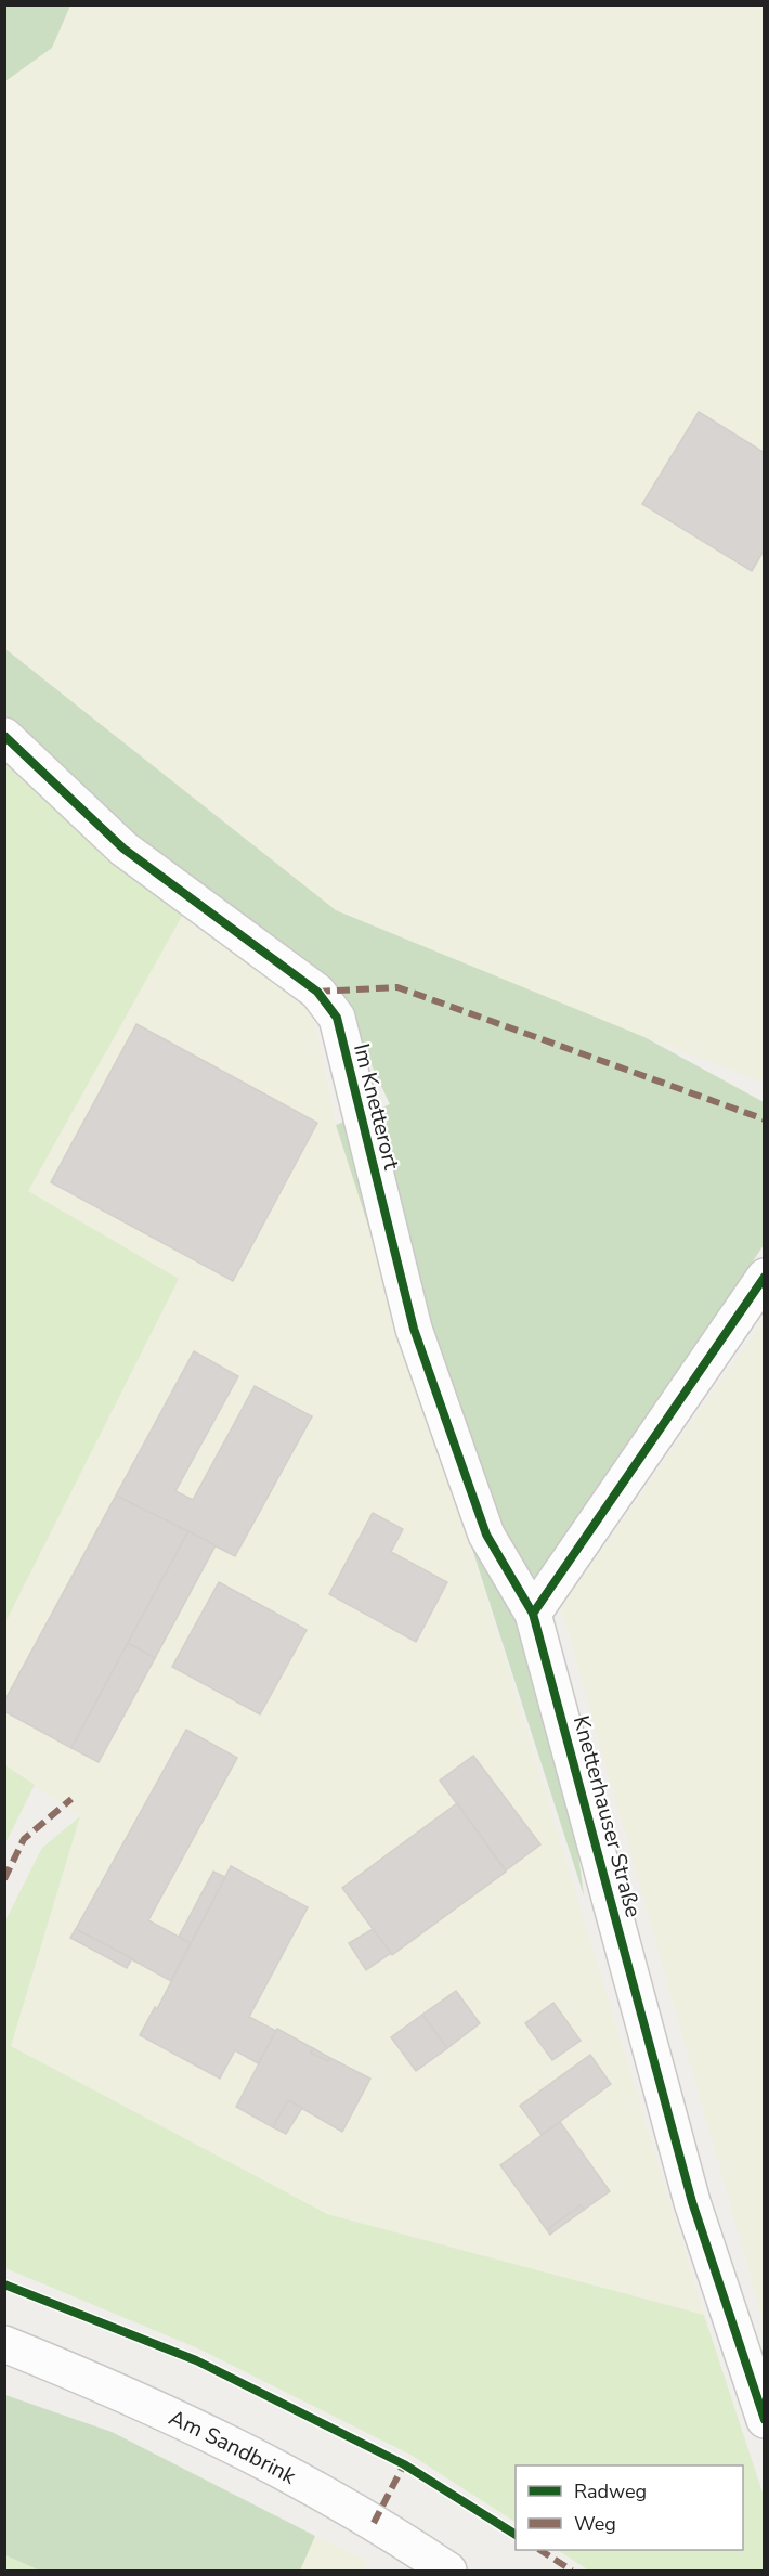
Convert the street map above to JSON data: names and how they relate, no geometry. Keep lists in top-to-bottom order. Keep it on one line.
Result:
{"streets":{"street":["Im Knetterort","Knetterhauser Straße","Am Sandbrink"]},"crossings":[["Im Knetterort","Knetterhauser Straße"]],"legend":["Radweg","Weg"]}
